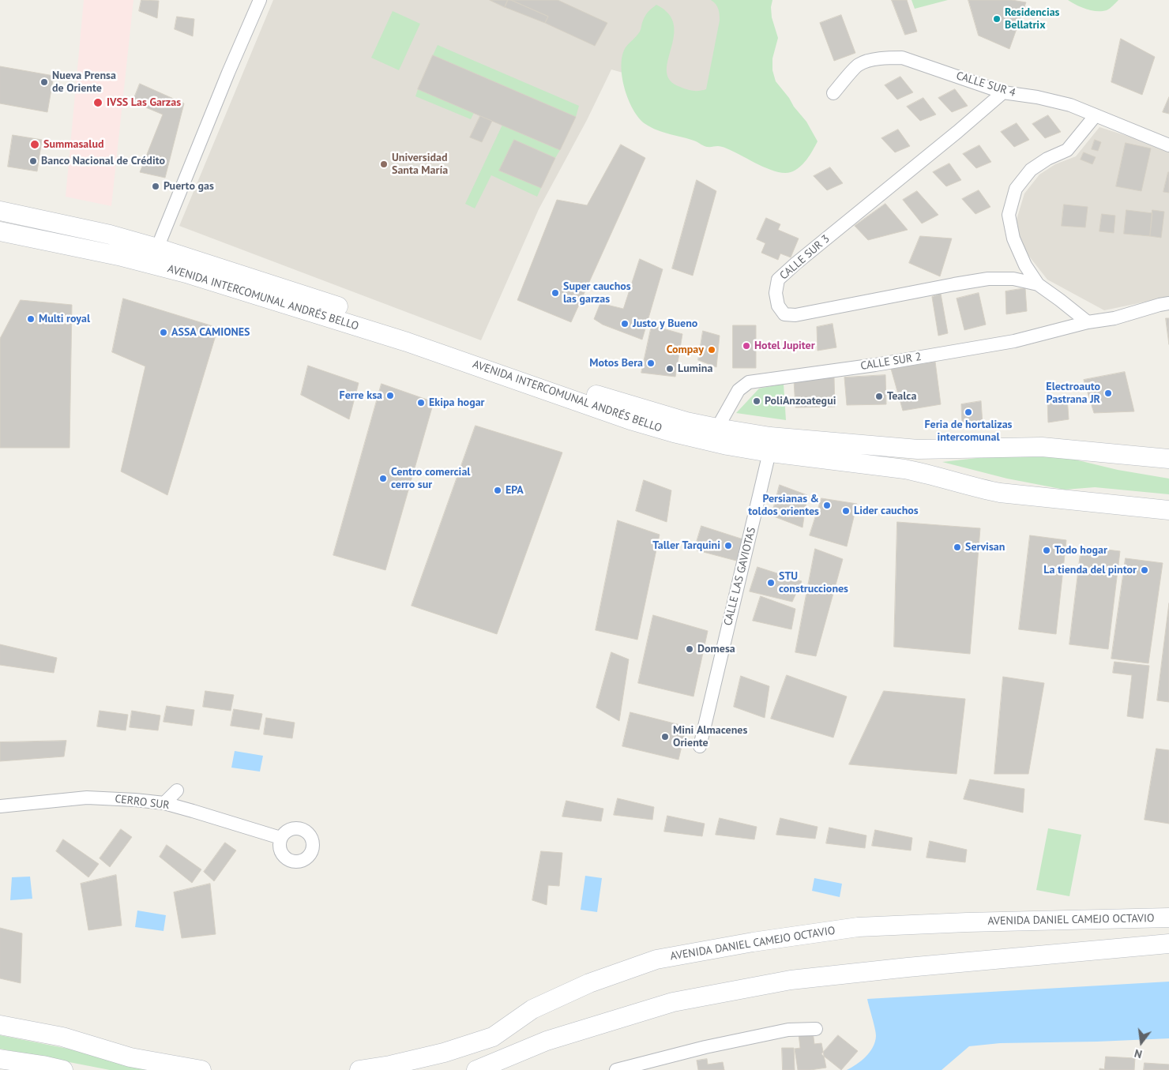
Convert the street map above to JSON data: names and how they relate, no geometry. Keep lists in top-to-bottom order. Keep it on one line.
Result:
{"streets":{"main road":["AVENIDA INTERCOMUNAL ANDRÉS BELLO","AVENIDA DANIEL CAMEJO OCTAVIO"],"street":["CALLE SUR 4","CALLE SUR 3","CALLE SUR 2","CALLE LAS GAVIOTAS","CERRO SUR"]},"crossings":[["CALLE SUR 4","CALLE SUR 3"],["AVENIDA INTERCOMUNAL ANDRÉS BELLO","CALLE SUR 2"],["AVENIDA INTERCOMUNAL ANDRÉS BELLO","CALLE LAS GAVIOTAS"]],"places":["Residencias Bellatrix","Nueva Prensa de Oriente","IVSS Las Garzas","Summasalud","Banco Nacional de Crédito","Universidad Santa María","Puerto gas","Super cauchos las garzas","Multi royal","Justo y Bueno","ASSA CAMIONES","Hotel Jupiter","Compay","Motos Bera","Lumina","Electroauto Pastrana JR","Ferre ksa","Tealca","PoliAnzoategui","Ekipa hogar","Feria de hortalizas intercomunal","Centro comercial cerro sur","EPA","Persianas & toldos orientes","Lider cauchos","Taller Tarquini","Servisan","Todo hogar","La tienda del pintor","STU construcciones","Domesa","Mini Almacenes Oriente"],"north":"bottom"}
